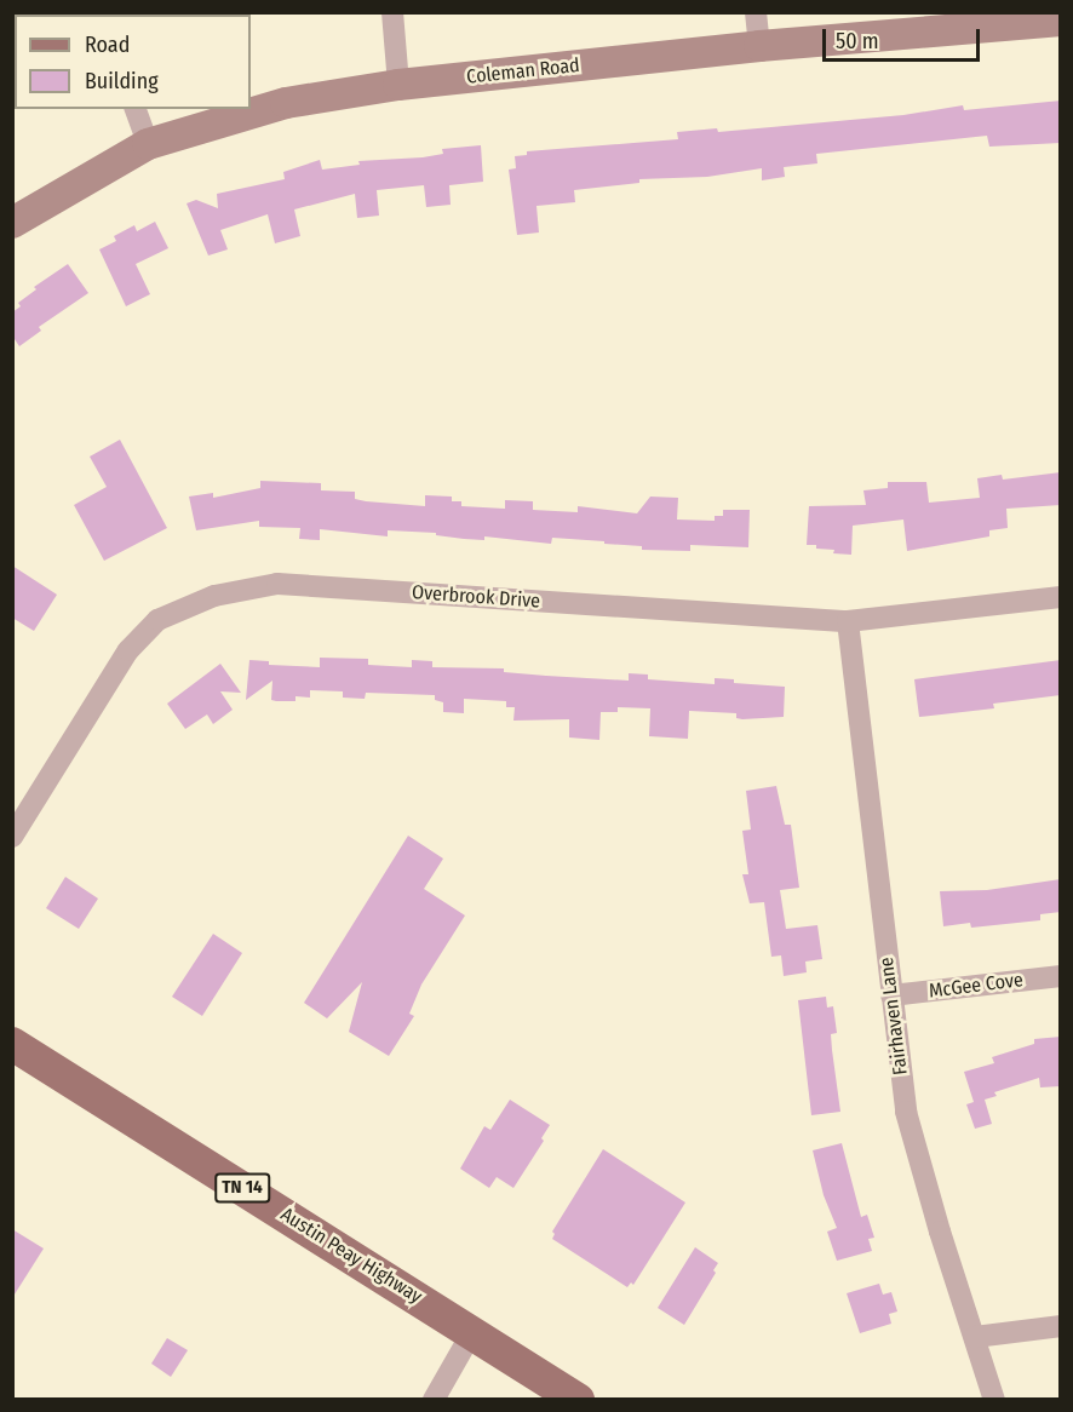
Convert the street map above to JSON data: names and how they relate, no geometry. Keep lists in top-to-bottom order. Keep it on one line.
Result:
{"streets":{"main road":["Coleman Road","TN 14","Austin Peay Highway"],"street":["Overbrook Drive","McGee Cove","Fairhaven Lane"]},"crossings":[["Overbrook Drive","Fairhaven Lane"],["McGee Cove","Fairhaven Lane"]],"legend":["Road","Building"],"scale_bar":"50 m"}
